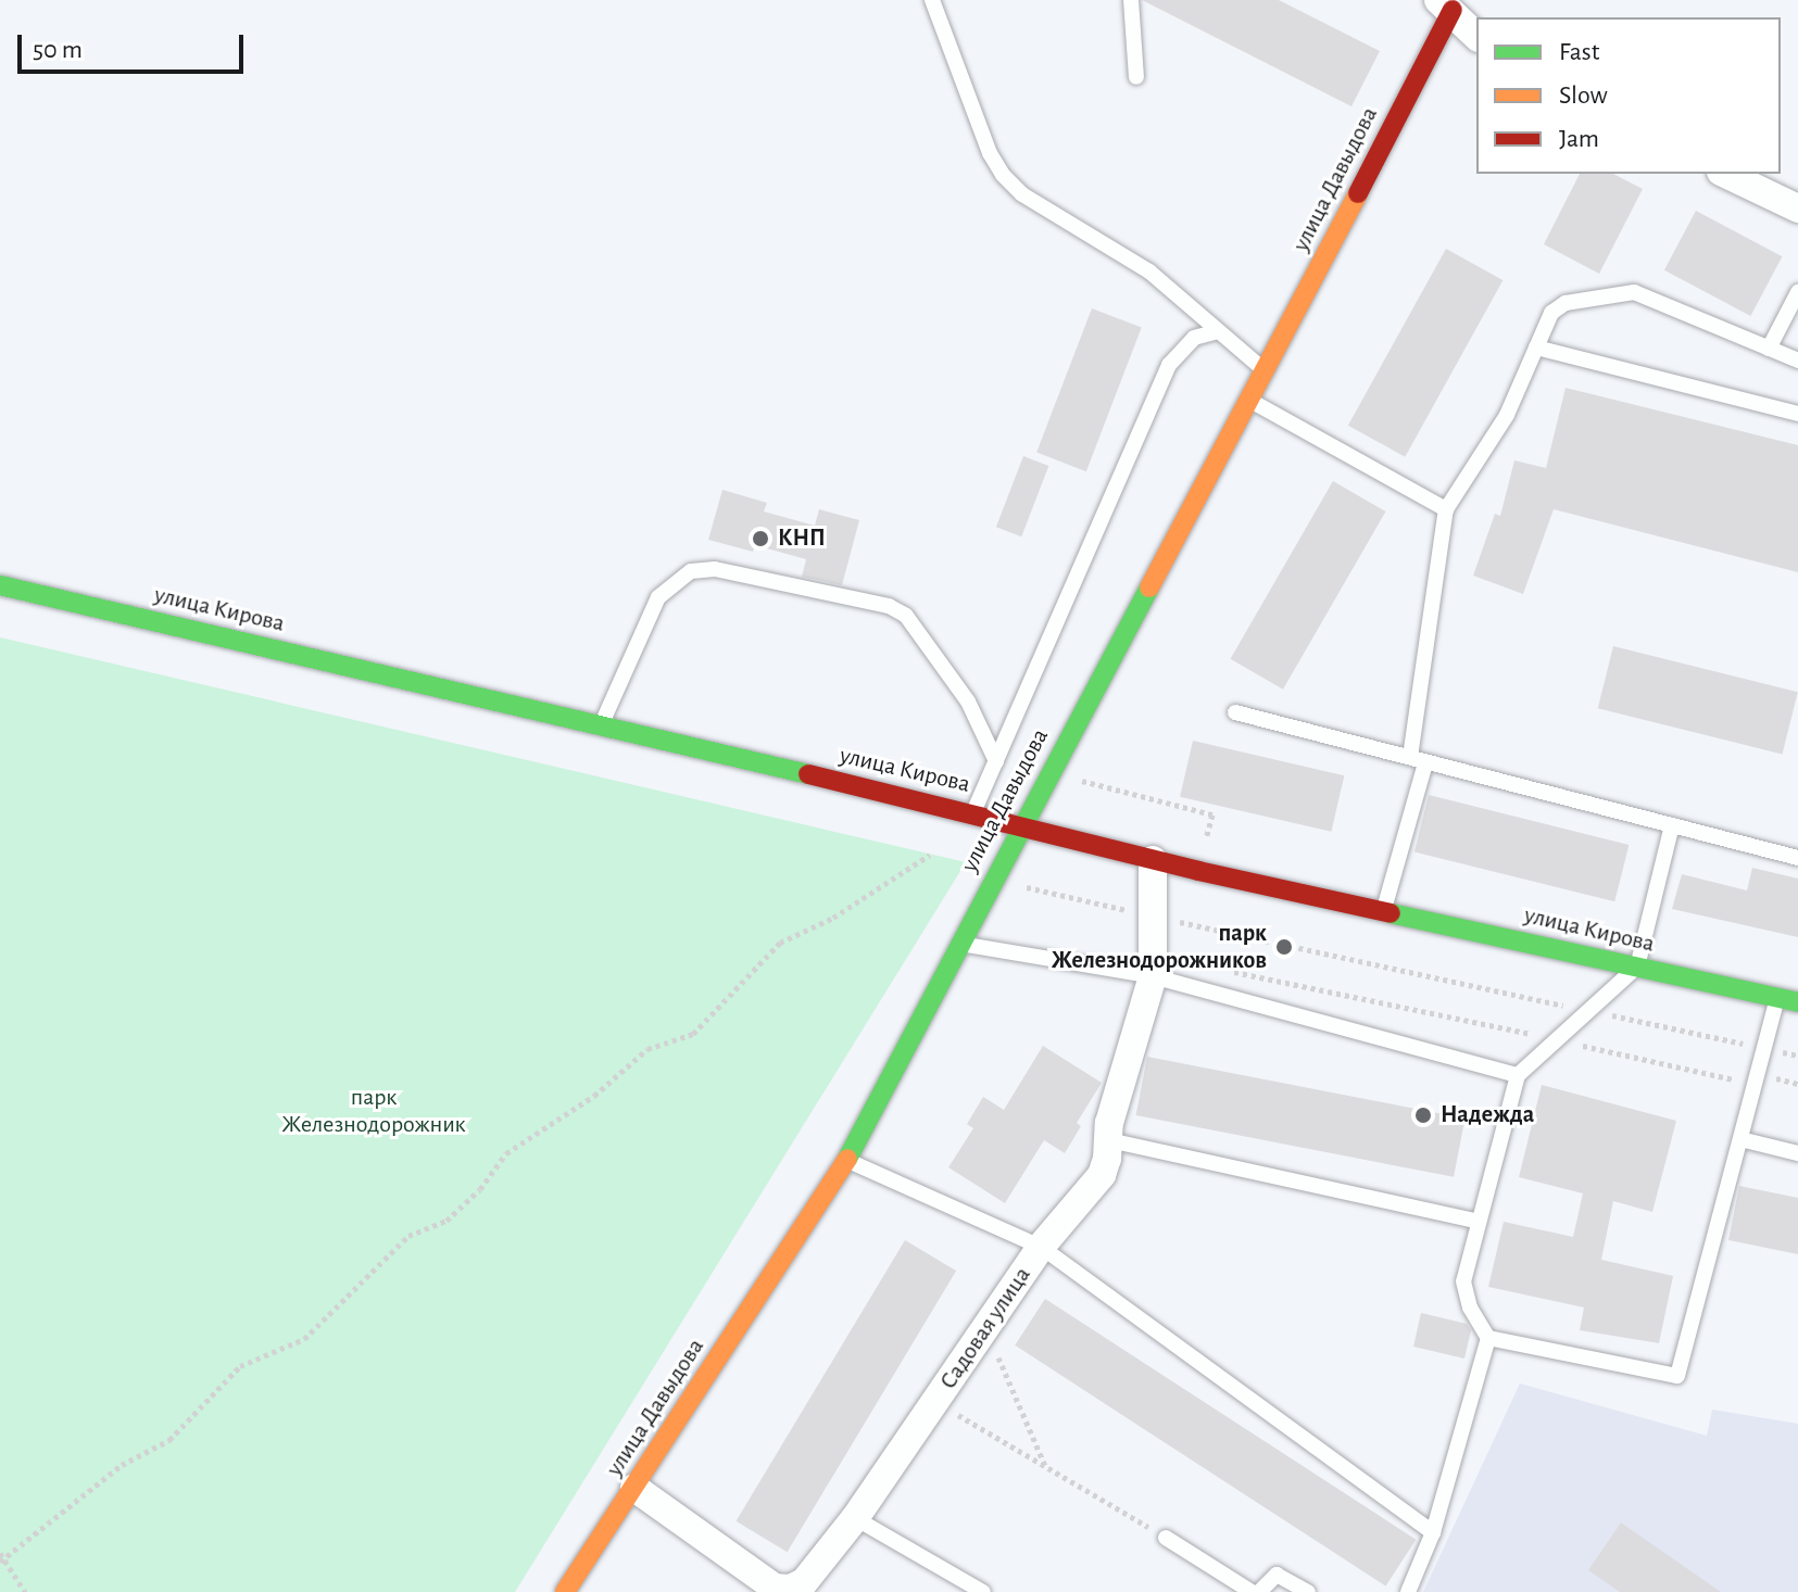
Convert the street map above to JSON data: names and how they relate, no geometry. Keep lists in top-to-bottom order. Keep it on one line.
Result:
{"streets":{"main road":["улица Давыдова","улица Кирова"],"street":["Садовая улица"]},"crossings":[["улица Давыдова","улица Кирова"],["улица Давыдова","Садовая улица"],["улица Кирова","Садовая улица"]],"parks":["парк Железнодорожник"],"places":["КНП","парк Железнодорожников","Надежда"],"legend":["Fast","Slow","Jam"],"scale_bar":"50 m"}
